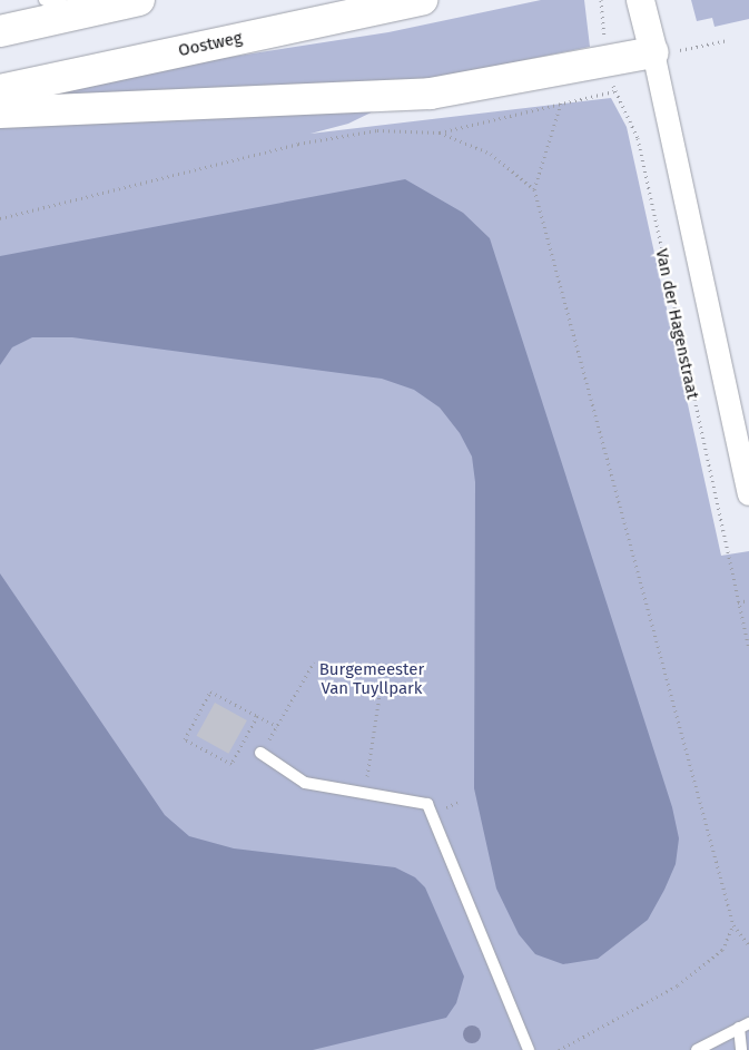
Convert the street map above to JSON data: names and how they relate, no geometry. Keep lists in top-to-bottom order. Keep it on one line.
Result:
{"streets":{"main road":["Oostweg"],"street":["Van der Hagenstraat"]},"parks":["Burgemeester Van Tuyllpark"]}
